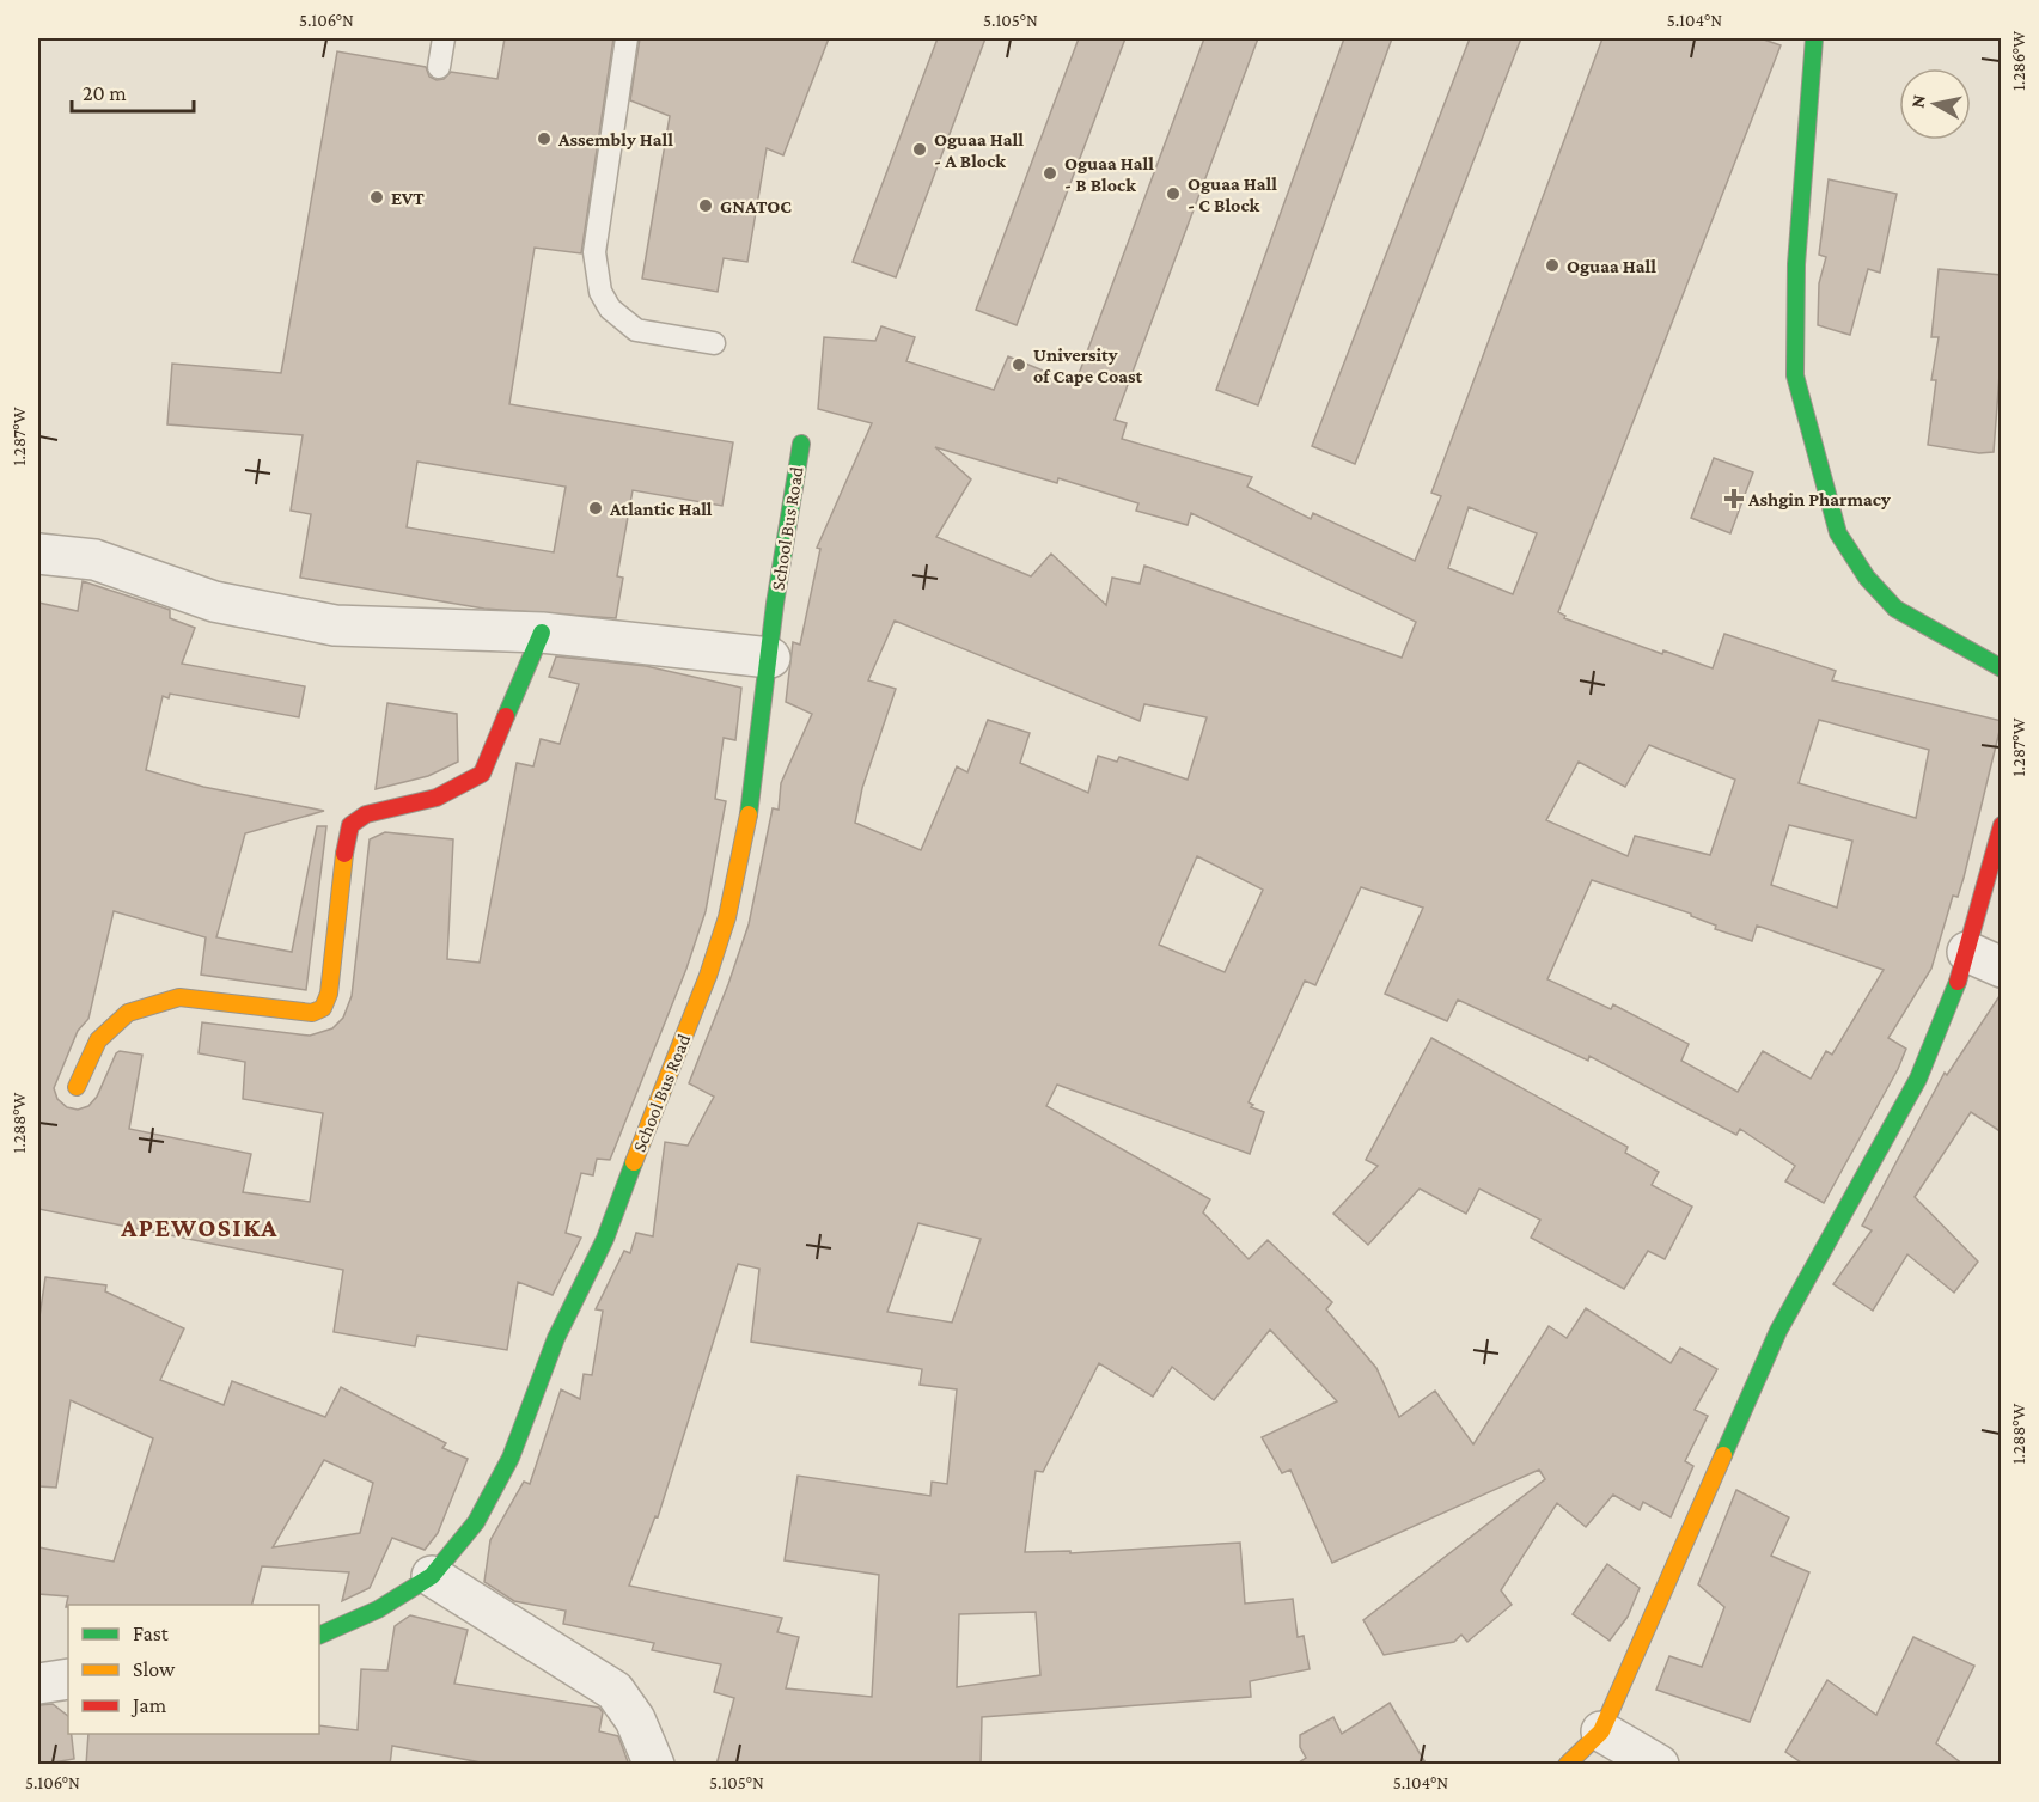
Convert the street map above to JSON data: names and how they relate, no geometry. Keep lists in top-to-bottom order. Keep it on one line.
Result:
{"streets":{"street":["School Bus Road"]},"districts":["APEWOSIKA"],"places":{"other":["Assembly Hall","Oguaa Hall - A Block","Oguaa Hall - B Block","Oguaa Hall - C Block","EVT","GNATOC","Oguaa Hall","University of Cape Coast","Atlantic Hall"],"health":["Ashgin Pharmacy"]},"legend":["Fast","Slow","Jam"],"scale_bar":"20 m","north":"left","coordinates":["5.106°N","5.105°N","5.104°N","1.286°W","1.287°W","1.288°W"]}
